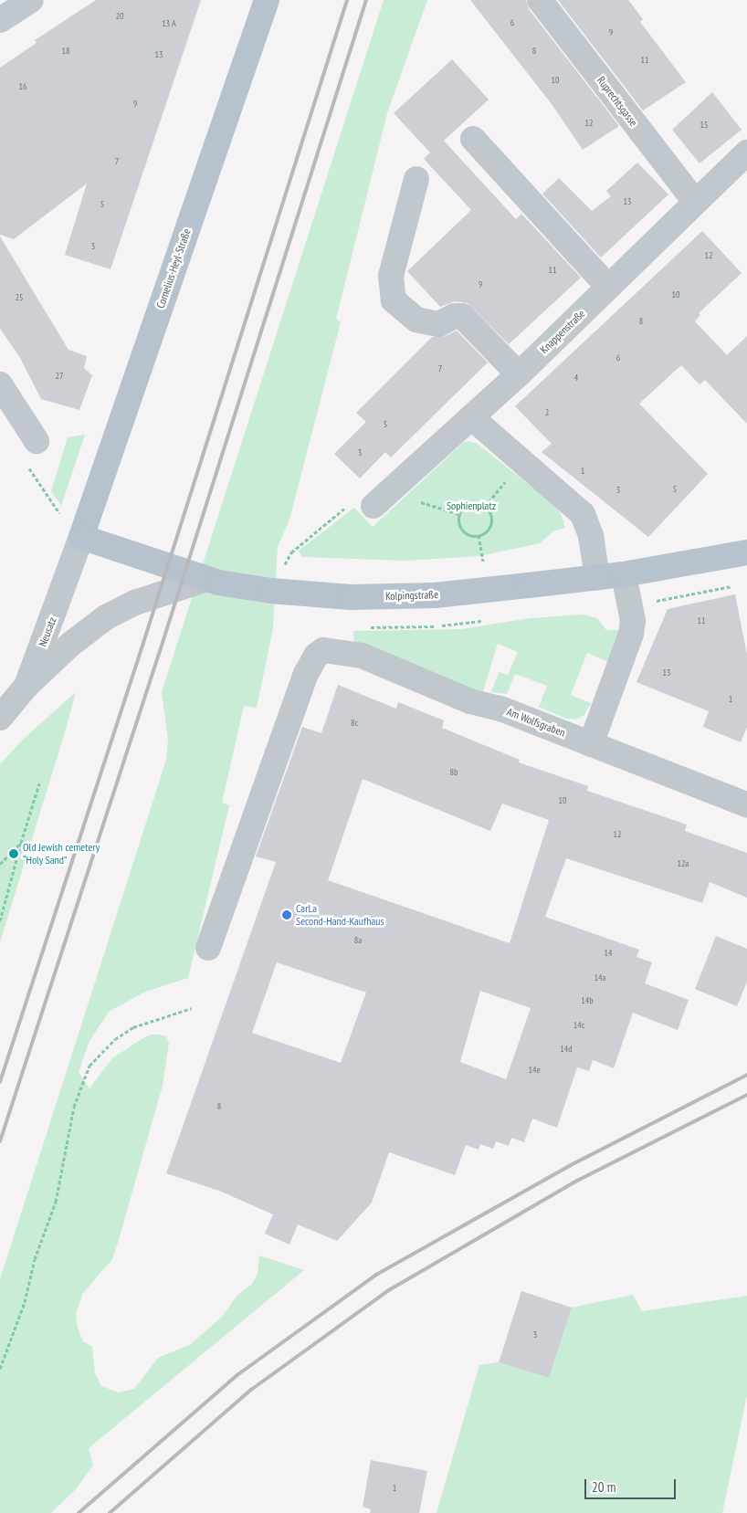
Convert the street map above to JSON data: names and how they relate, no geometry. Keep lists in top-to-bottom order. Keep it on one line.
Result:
{"streets":{"main road":["Cornelius-Heyl-Straße","Kolpingstraße"],"street":["Ruprechtsgasse","Knappenstraße","Neusatz","Am Wolfsgraben"]},"crossings":[["Ruprechtsgasse","Knappenstraße"],["Cornelius-Heyl-Straße","Kolpingstraße"],["Cornelius-Heyl-Straße","Neusatz"],["Kolpingstraße","Neusatz"]],"parks":["Sophienplatz"],"places":["Old Jewish cemetery “Holy Sand”","CarLa Second-Hand-Kaufhaus"],"house_numbers":["20","6","13 A","9","18","8","13","11","10","16","9","12","15","7","13","5","3","12","11","9","10","25","8","6","7","27","4","2","5","3","1","5","3","11","13","1","8c","8b","10","12","12a","8a","14","14a","14b","14c","14d","14e","8","3","1"],"scale_bar":"20 m"}
